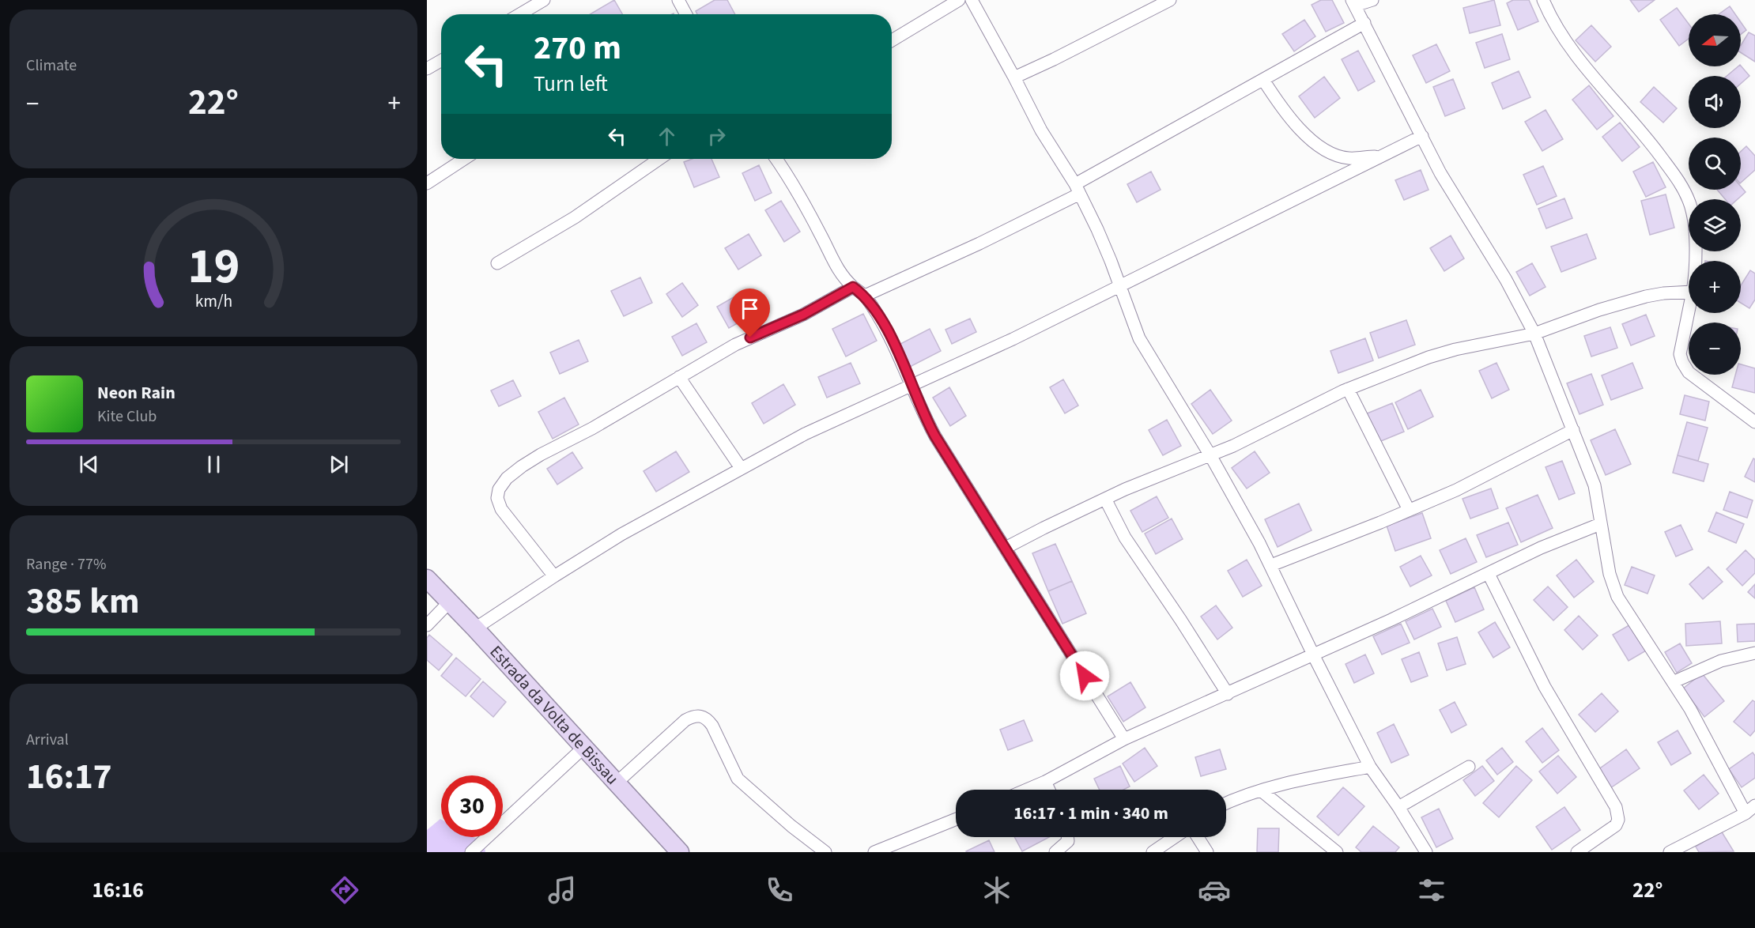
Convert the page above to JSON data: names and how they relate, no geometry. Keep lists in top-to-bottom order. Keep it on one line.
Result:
{"streets":{"main road":["Estrada da Volta de Bissau"]},"north":"left","page":{"tile":["Climate",["Range · 77%","385 km"],["Arrival","16:17"]],"map_buttons":["+","−"],"turn":["270 m","Turn left"],"heat":["−","22°","+"],"song":["Neon Rain","Kite Club"],"limit":"30","trip":"16:17 · 1 min · 340 m","tabs":["16:16","22°"],"gauge":["19","km/h"]}}
